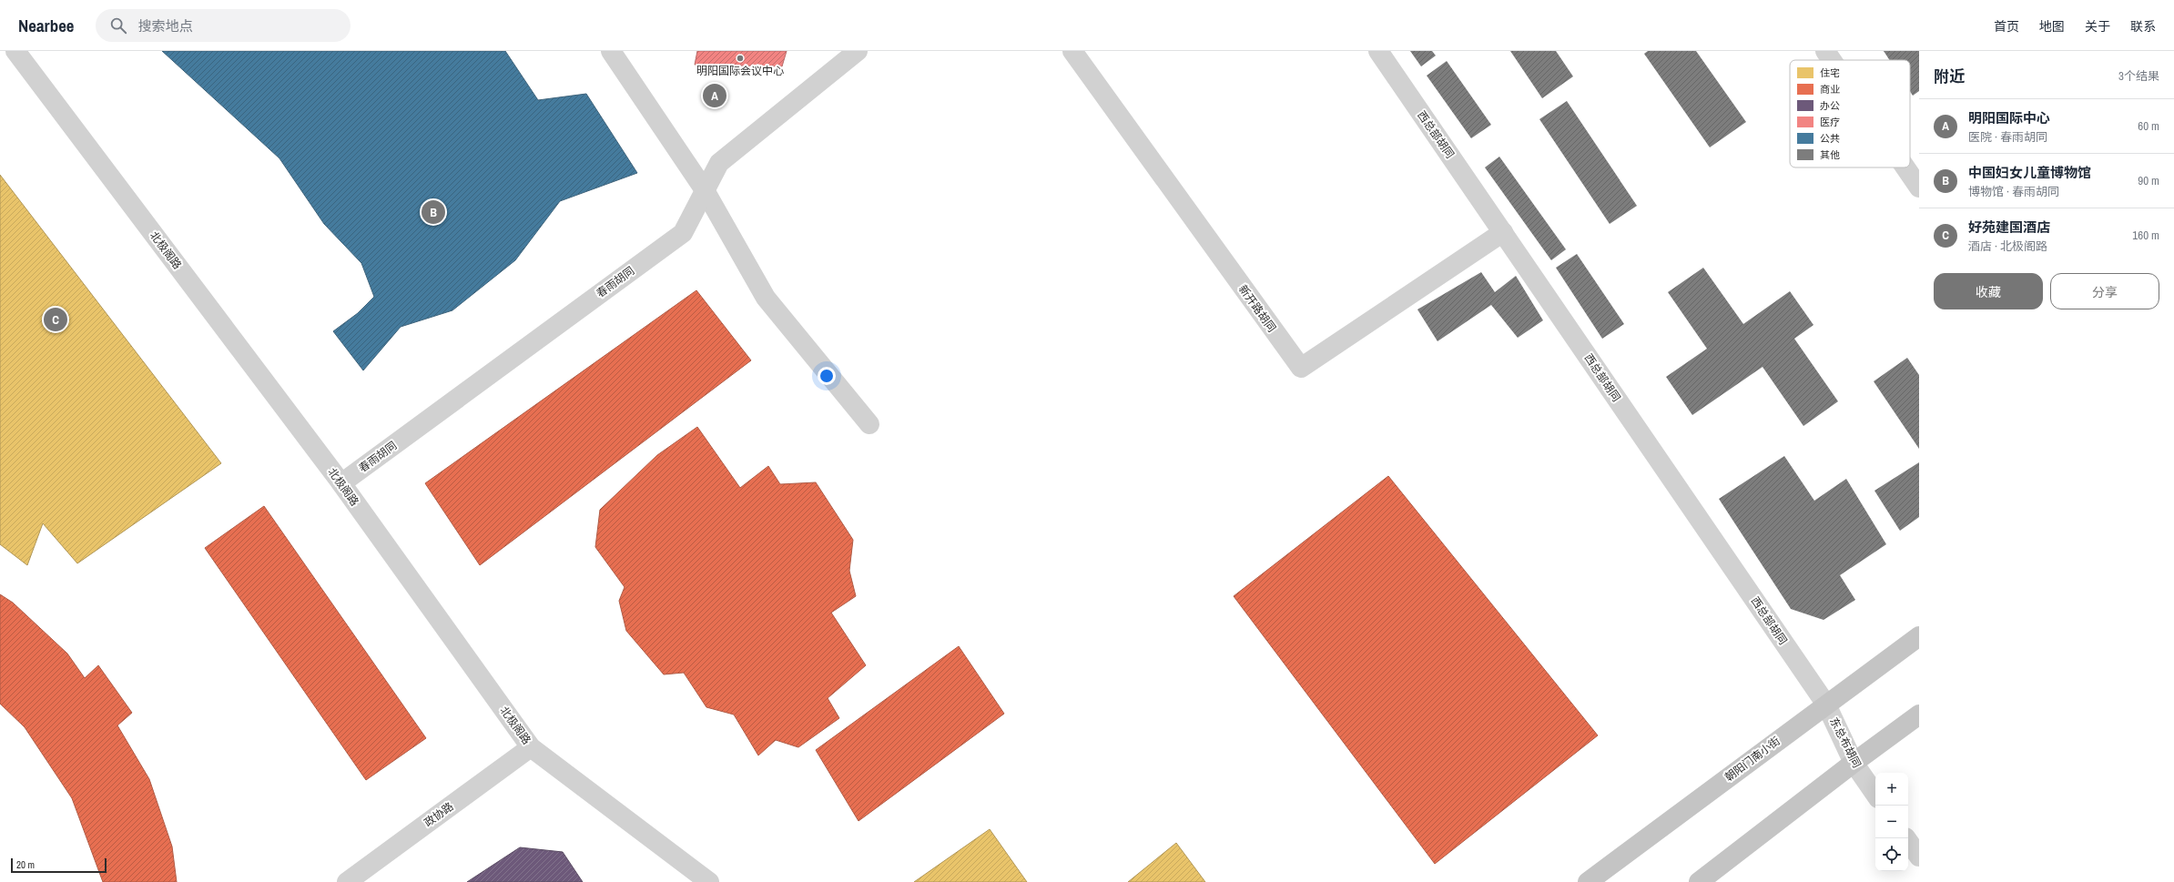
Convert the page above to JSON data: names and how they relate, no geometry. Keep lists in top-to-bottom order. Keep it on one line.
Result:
{"streets":{"main road":["朝阳门南小街"],"street":["西总部胡同","北极阁路","春雨胡同","新开路胡同","东总布胡同","政协路"]},"crossings":[["西总部胡同","新开路胡同"],["西总部胡同","东总布胡同"],["西总部胡同","朝阳门南小街"],["北极阁路","春雨胡同"],["北极阁路","政协路"],["东总布胡同","朝阳门南小街"]],"places":["明阳国际会议中心"],"legend":["住宅","商业","办公","医疗","公共","其他"],"scale_bar":"20 m","page":{"header":"Nearbee","search":"搜索地点","nav":["首页","地图","关于","联系"],"heading":["附近","3个结果"],"pins":["A","B","C"],"list":[{"mark":"A","name":"明阳国际中心","note":"医院 · 春雨胡同","value":"60 m"},{"mark":"B","name":"中国妇女儿童博物馆","note":"博物馆 · 春雨胡同","value":"90 m"},{"mark":"C","name":"好苑建国酒店","note":"酒店 · 北极阁路","value":"160 m"}],"buttons":["收藏","分享"],"map_buttons":["+","−"],"scale":"20 m"}}
